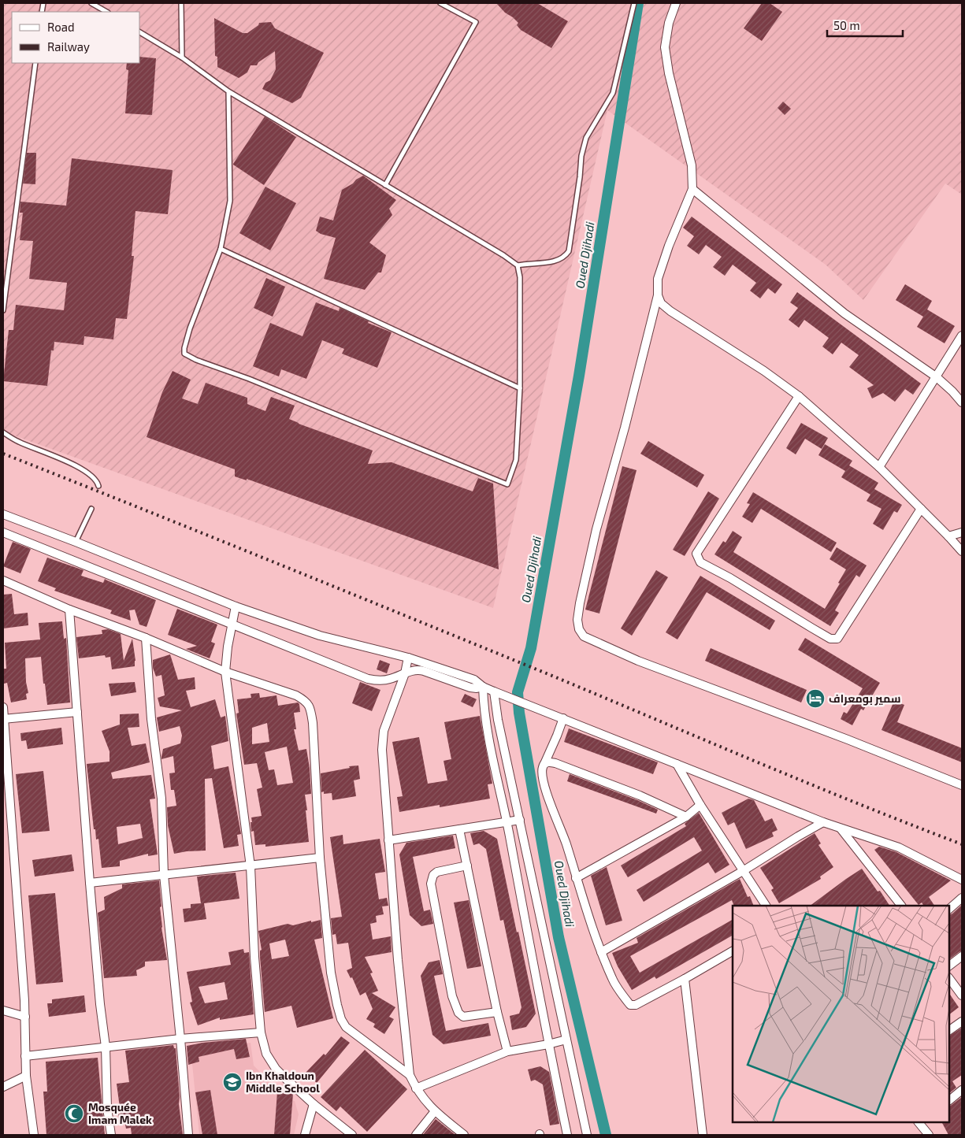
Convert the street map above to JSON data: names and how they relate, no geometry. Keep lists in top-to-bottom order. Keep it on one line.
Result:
{"water":["Oued Djihadi"],"places":{"hotel":["سمير بومعراف"],"school or university":["Ibn Khaldoun Middle School"],"mosque":["Mosquée Imam Malek"]},"legend":["Road","Railway"],"scale_bar":"50 m"}
